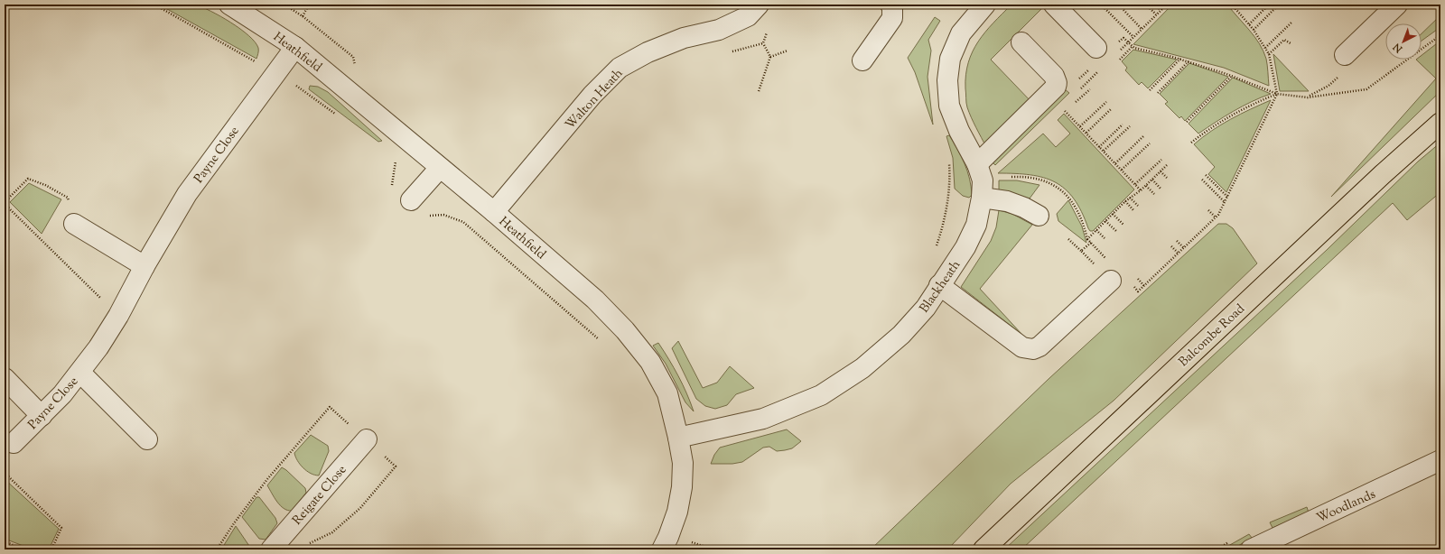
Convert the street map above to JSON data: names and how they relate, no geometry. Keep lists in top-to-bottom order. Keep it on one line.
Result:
{"streets":{"main road":["Balcombe Road"],"street":["Heathfield","Walton Heath","Payne Close","Blackheath","Reigate Close","Woodlands"]},"crossings":[["Heathfield","Walton Heath"],["Heathfield","Payne Close"],["Heathfield","Blackheath"]],"north":"bottom left"}
